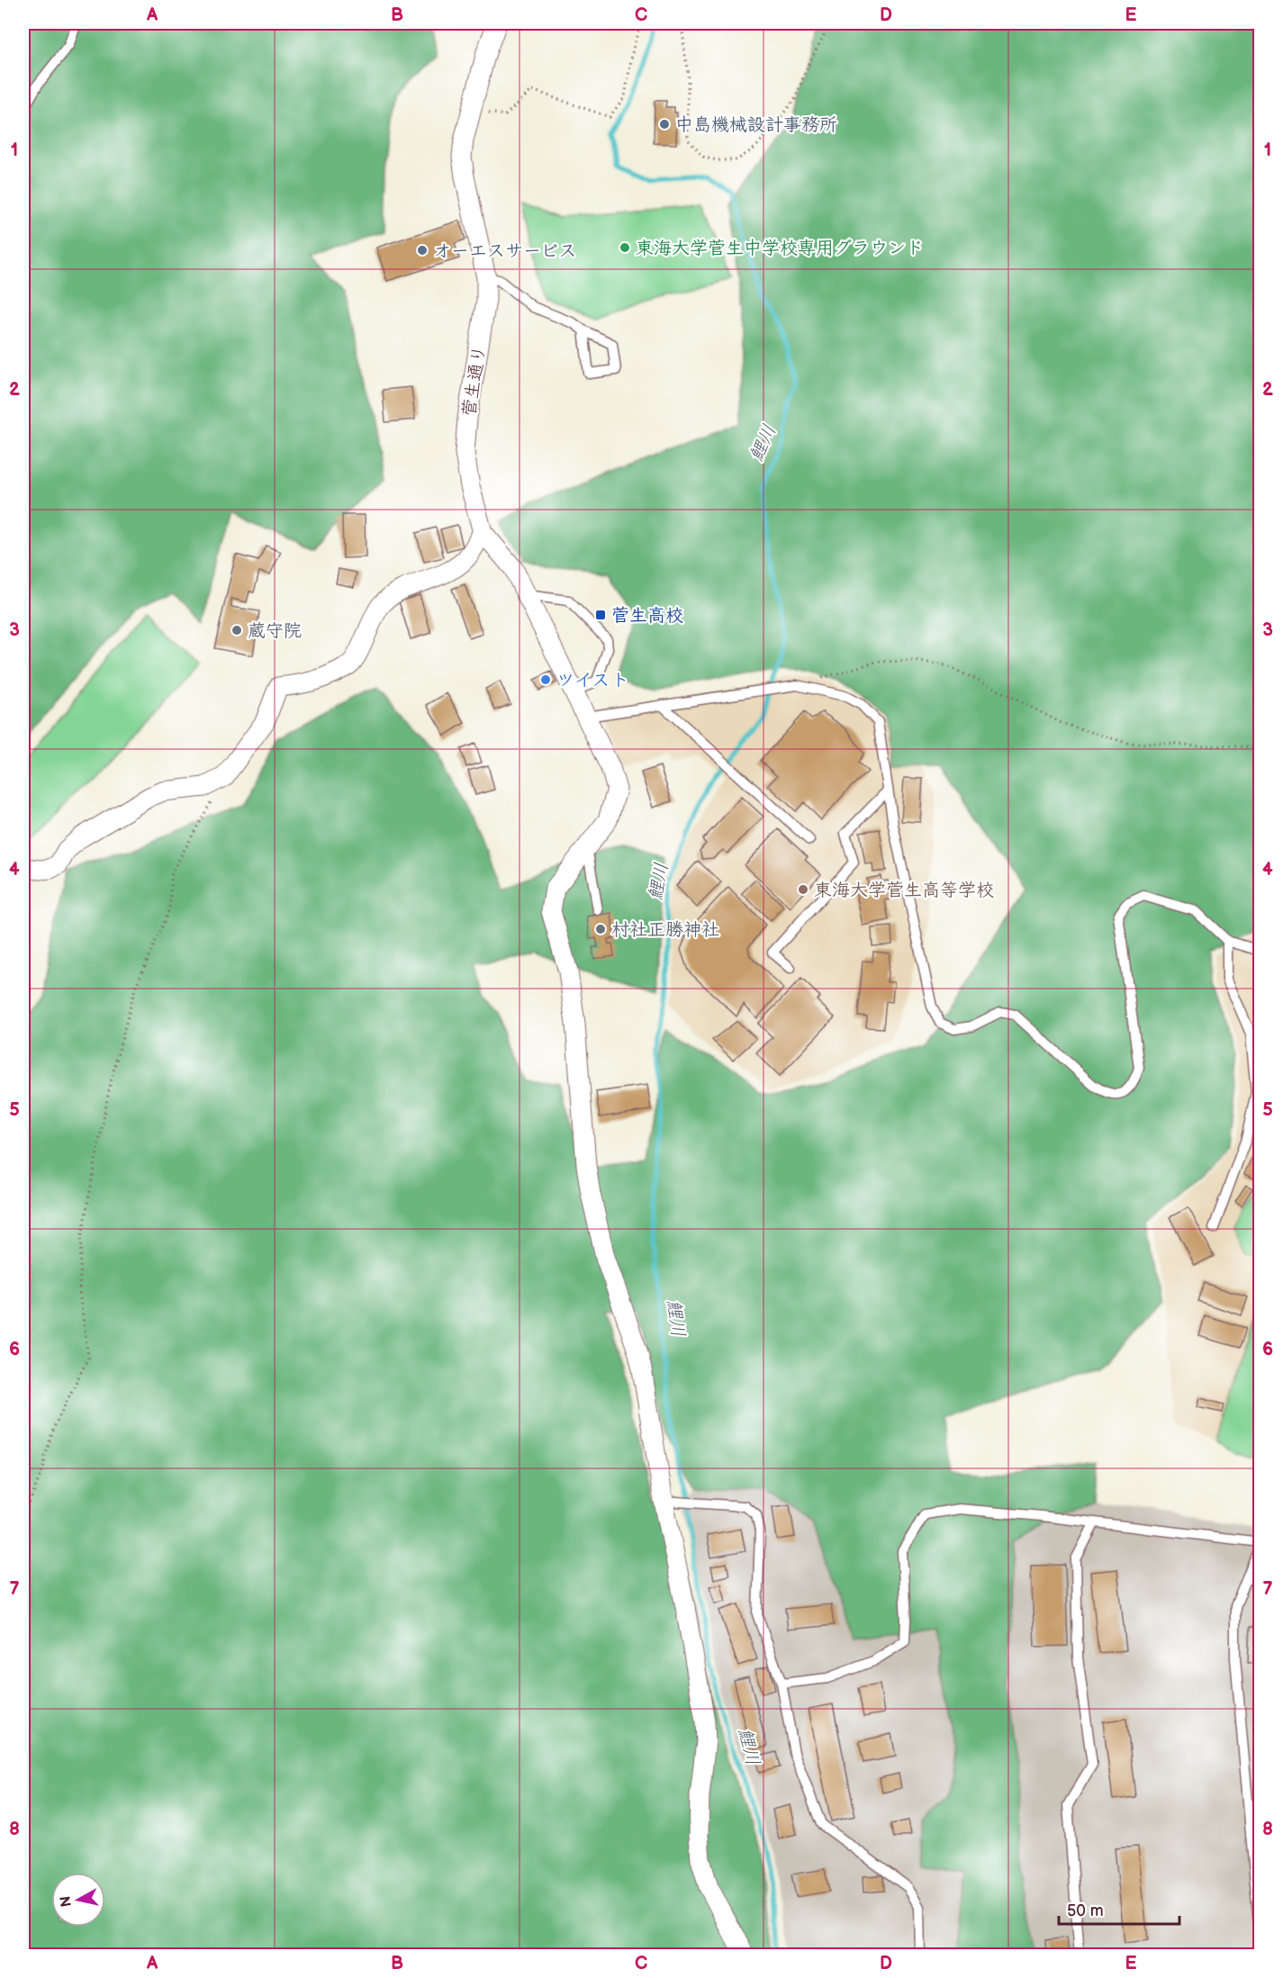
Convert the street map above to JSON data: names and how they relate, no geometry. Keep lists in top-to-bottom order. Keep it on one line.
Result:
{"streets":{"street":["菅生通り"]},"water":["鯉川"],"places":{"other":["中島機械設計事務所","東海大学菅生中学校専用グラウンド","オーエスサービス","蔵守院","ツイスト","東海大学菅生高等学校","村社正勝神社"],"transit":["菅生高校"]},"scale_bar":"50 m","north":"left","grid":{"columns":["A","B","C","D","E"],"rows":["1","2","3","4","5","6","7","8"]}}
